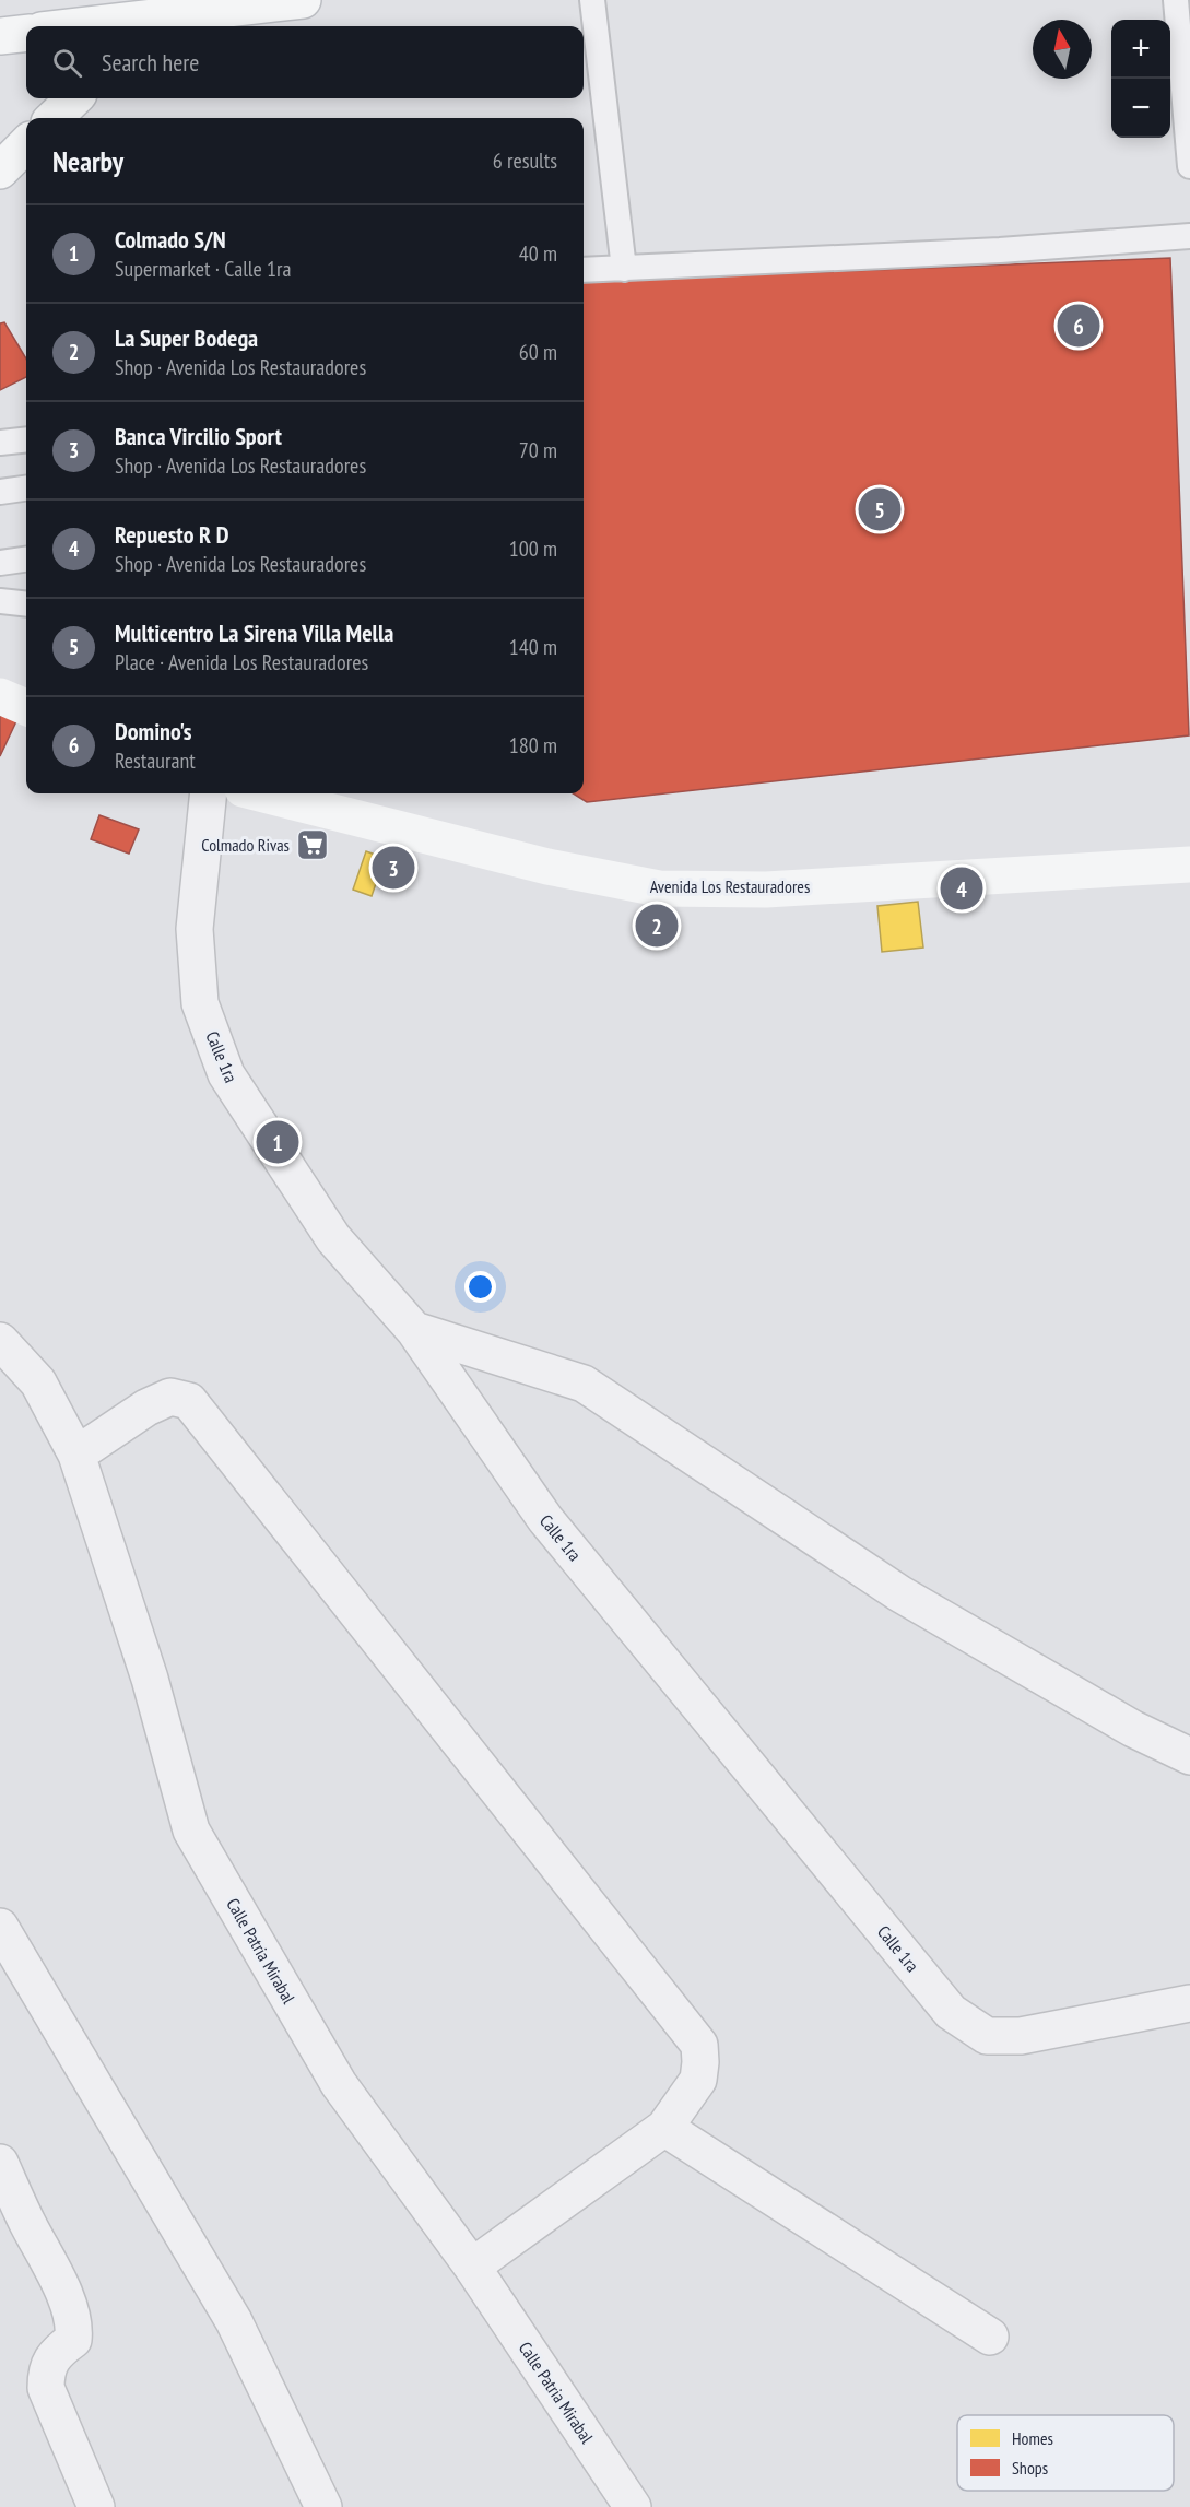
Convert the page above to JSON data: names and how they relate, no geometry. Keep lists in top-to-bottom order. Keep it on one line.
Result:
{"streets":{"street":["Avenida Los Restauradores","Calle 1ra","Calle Patria Mirabal"]},"places":{"supermarket":["Colmado Rivas"]},"legend":["Homes","Shops"],"north":"top","page":{"map_buttons":["+","−"],"search":"Search here","heading":["Nearby","6 results"],"list":[{"mark":"1","name":"Colmado S/N","note":"Supermarket · Calle 1ra","value":"40 m"},{"mark":"2","name":"La Super Bodega","note":"Shop · Avenida Los Restauradores","value":"60 m"},{"mark":"3","name":"Banca Vircilio Sport","note":"Shop · Avenida Los Restauradores","value":"70 m"},{"mark":"4","name":"Repuesto R D","note":"Shop · Avenida Los Restauradores","value":"100 m"},{"mark":"5","name":"Multicentro La Sirena Villa Mella","note":"Place · Avenida Los Restauradores","value":"140 m"},{"mark":"6","name":"Domino's","note":"Restaurant","value":"180 m"}],"pins":["6","5","3","4","2","1"]}}
